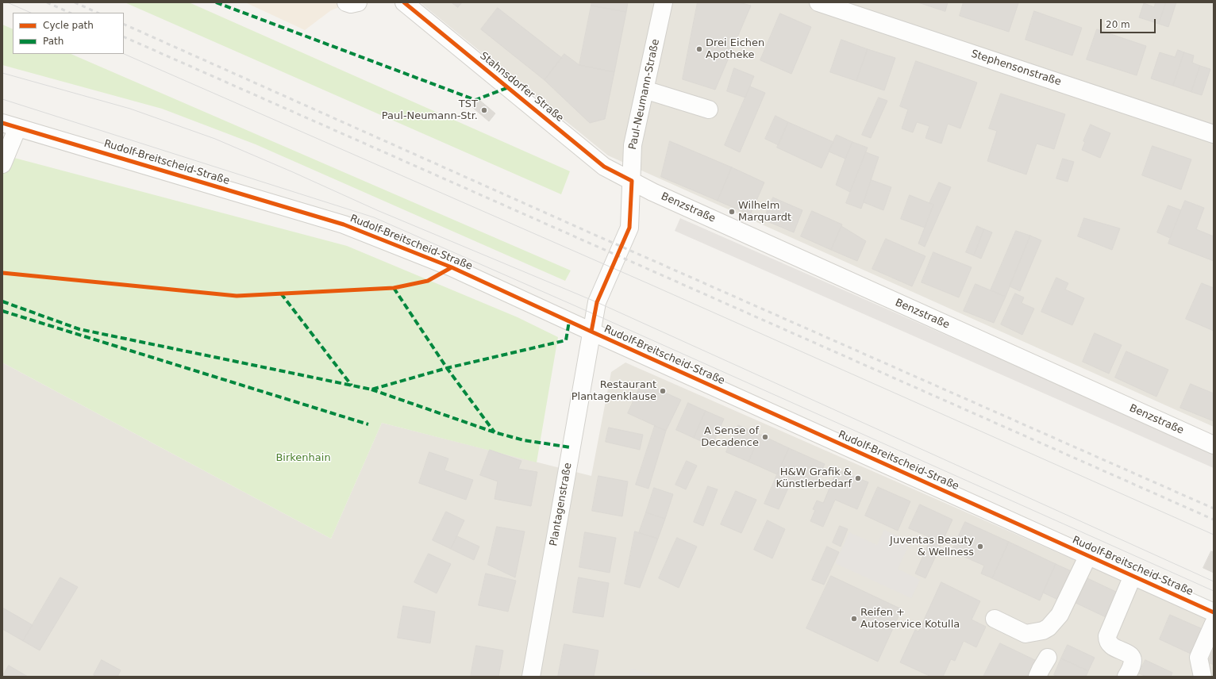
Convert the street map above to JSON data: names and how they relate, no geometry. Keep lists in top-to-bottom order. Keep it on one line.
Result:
{"streets":{"street":["Stephensonstraße","Stahnsdorfer Straße","Paul-Neumann-Straße","Rudolf-Breitscheid-Straße","Benzstraße","Plantagenstraße"]},"crossings":[["Stahnsdorfer Straße","Paul-Neumann-Straße"],["Stahnsdorfer Straße","Benzstraße"],["Paul-Neumann-Straße","Rudolf-Breitscheid-Straße"],["Paul-Neumann-Straße","Benzstraße"],["Paul-Neumann-Straße","Plantagenstraße"],["Rudolf-Breitscheid-Straße","Plantagenstraße"]],"parks":["Birkenhain"],"places":["Drei Eichen Apotheke","TST Paul-Neumann-Str.","Wilhelm Marquardt","Restaurant Plantagenklause","A Sense of Decadence","H&W Grafik & Künstlerbedarf","Juventas Beauty & Wellness","Reifen + Autoservice Kotulla"],"legend":["Cycle path","Path"],"scale_bar":"20 m"}
